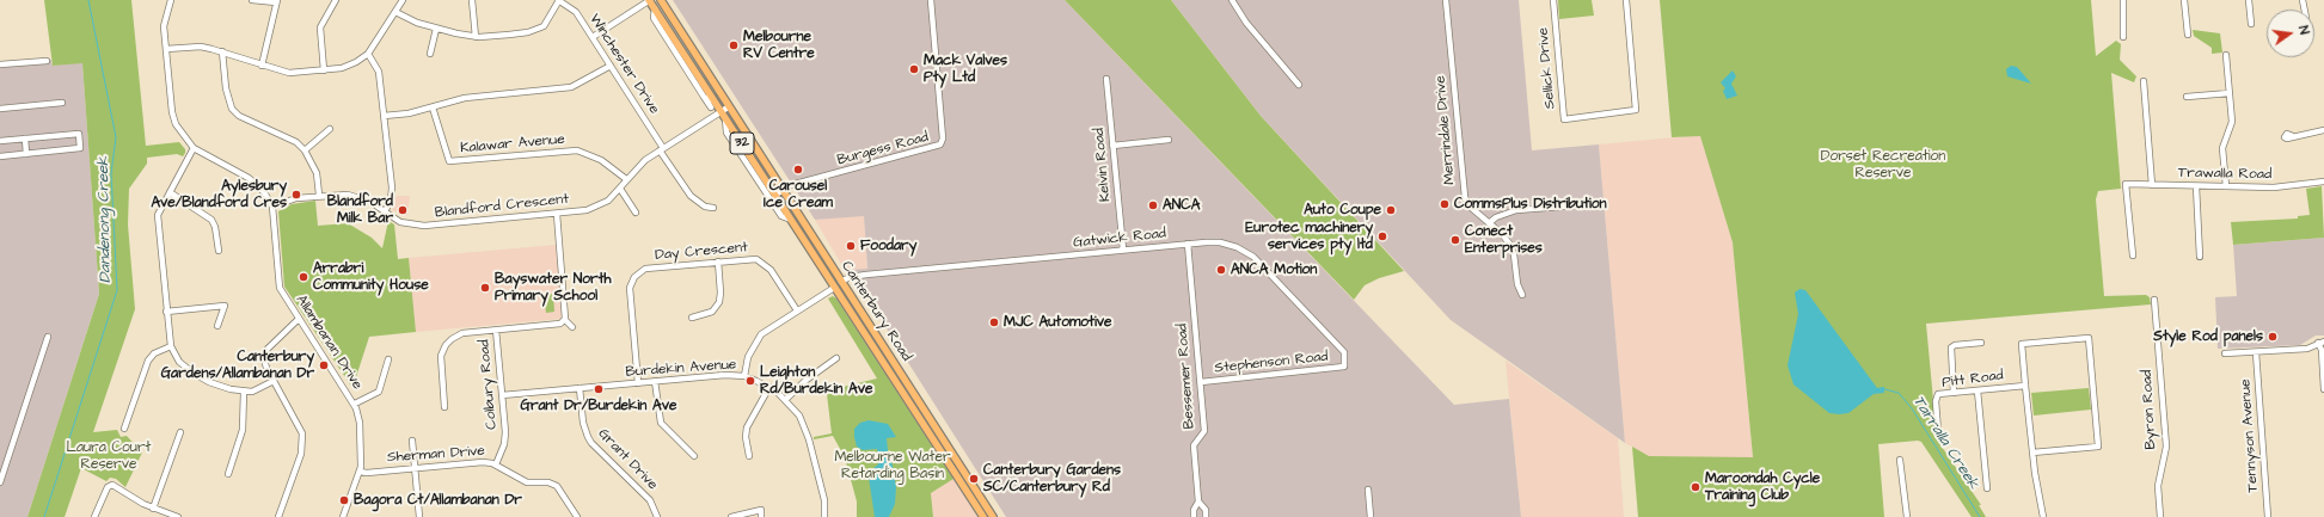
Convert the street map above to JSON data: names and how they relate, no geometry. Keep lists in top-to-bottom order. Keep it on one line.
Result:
{"streets":{"main road":["32","Canterbury Road"],"street":["Winchester Drive","Sellick Drive","Merrindale Drive","Kalawar Avenue","Burgess Road","Kelvin Road","Trawalla Road","Blandford Crescent","Gatwick Road","Day Crescent","Allambanan Drive","Stephenson Road","Burdekin Avenue","Bessemer Road","Pitt Road","Colbury Road","Byron Road","Tennyson Avenue","Sherman Drive","Grant Drive"]},"crossings":[["Winchester Drive","Blandford Crescent"],["Kalawar Avenue","Blandford Crescent"],["Burgess Road","Canterbury Road"],["Kelvin Road","Gatwick Road"],["Blandford Crescent","Canterbury Road"],["Blandford Crescent","Allambanan Drive"],["Gatwick Road","Canterbury Road"],["Gatwick Road","Stephenson Road"],["Gatwick Road","Bessemer Road"],["Day Crescent","Burdekin Avenue"],["Allambanan Drive","Sherman Drive"],["Stephenson Road","Bessemer Road"],["Burdekin Avenue","Colbury Road"],["Burdekin Avenue","Grant Drive"],["Colbury Road","Sherman Drive"]],"water":["Dandenong Creek","Tarralla Creek"],"parks":["Dorset Recreation Reserve","Laura Court Reserve","Melbourne Water Retarding Basin"],"places":["Melbourne RV Centre","Mack Valves Pty Ltd","Carousel Ice Cream","Aylesbury Ave/Blandford Cres","CommsPlus Distribution","ANCA","Blandford Milk Bar","Auto Coupe","Eurotec machinery services pty ltd","Conect Enterprises","Foodary","ANCA Motion","Arrabri Community House","Bayswater North Primary School","MJC Automotive","Style Rod panels","Canterbury Gardens/Allambanan Dr","Leighton Rd/Burdekin Ave","Grant Dr/Burdekin Ave","Canterbury Gardens SC/Canterbury Rd","Maroondah Cycle Training Club","Bagora Ct/Allambanan Dr"],"north":"right"}
